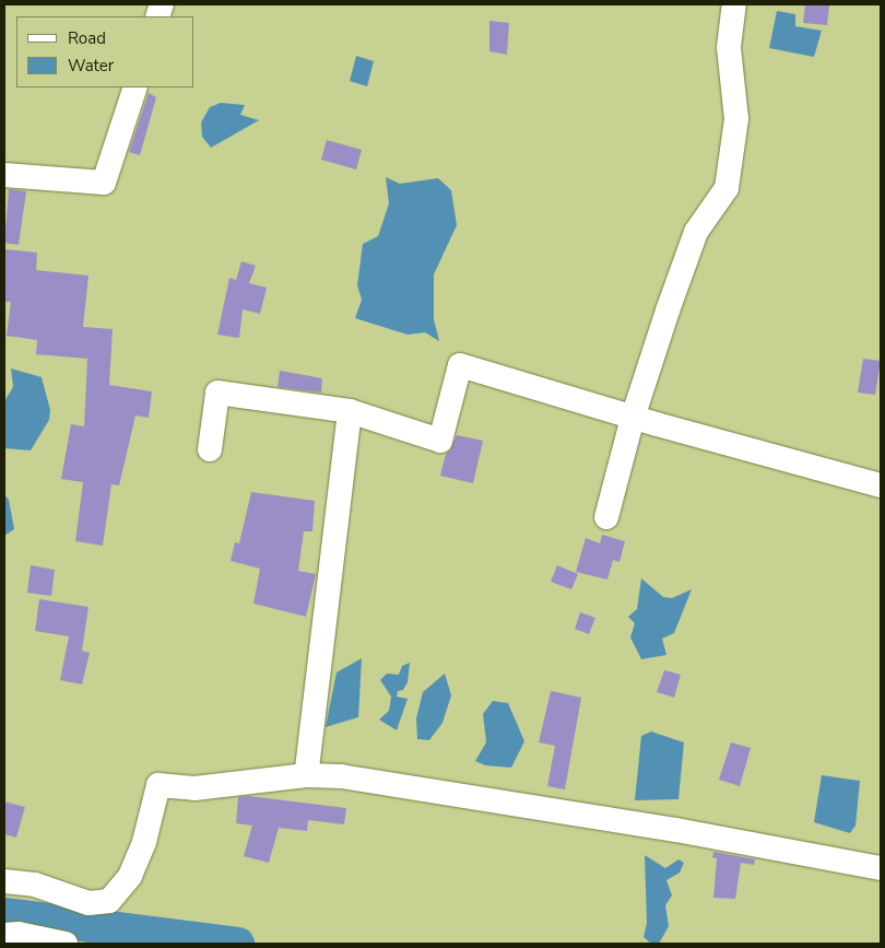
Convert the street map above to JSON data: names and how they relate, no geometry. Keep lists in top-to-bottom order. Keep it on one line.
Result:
{"legend":["Road","Water"]}
